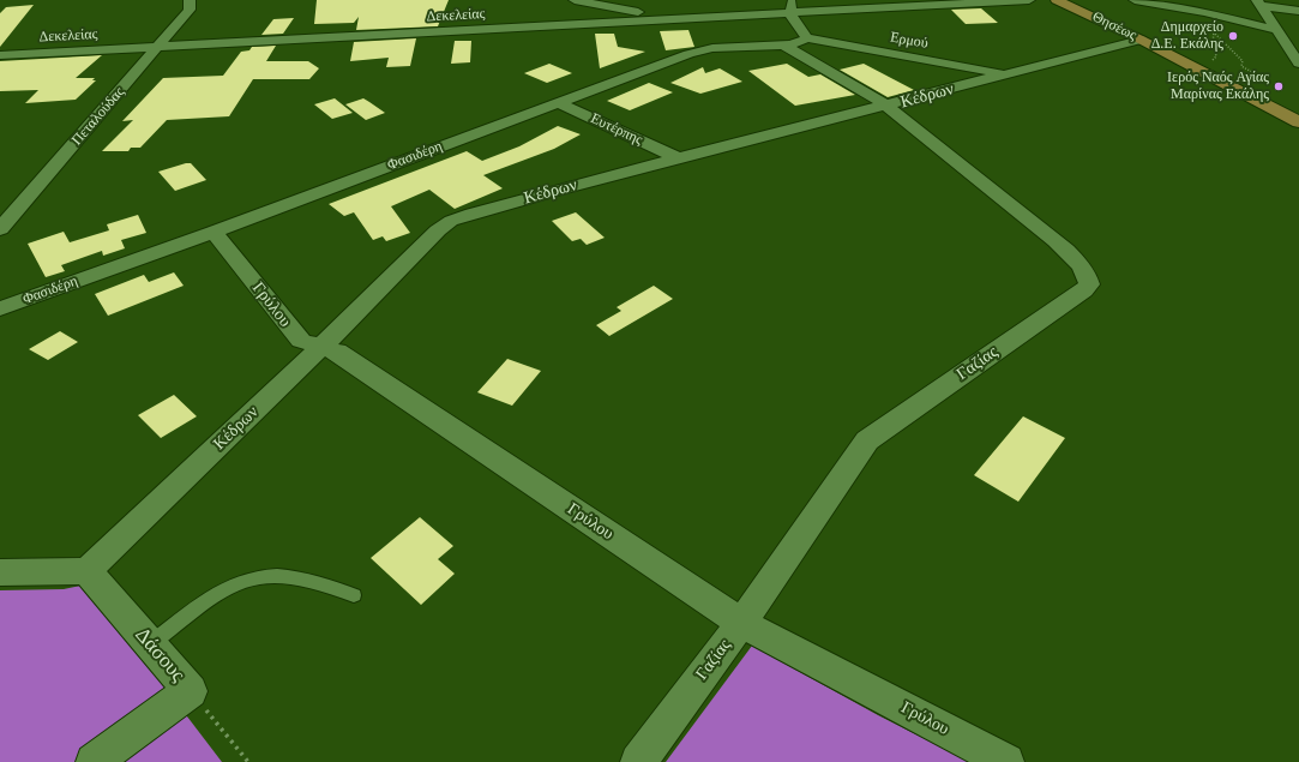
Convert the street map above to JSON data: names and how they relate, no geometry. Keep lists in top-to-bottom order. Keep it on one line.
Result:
{"streets":{"main road":["Θησέως"],"street":["Δεκελείας","Ερμού","Κέδρων","Πεταλούδας","Ευτέρπης","Φασιδέρη","Γρύλου","Γαζίας","Δάσους"]},"crossings":[["Δεκελείας","Πεταλούδας"],["Θησέως","Κέδρων"],["Ερμού","Κέδρων"],["Ερμού","Φασιδέρη"],["Κέδρων","Ευτέρπης"],["Κέδρων","Γρύλου"],["Κέδρων","Γαζίας"],["Κέδρων","Δάσους"],["Ευτέρπης","Φασιδέρη"],["Φασιδέρη","Γρύλου"],["Φασιδέρη","Γαζίας"],["Γρύλου","Γαζίας"]],"places":["Δημαρχείο Δ.Ε. Εκάλης","Ιερός Ναός Αγίας Μαρίνας Εκάλης"]}
